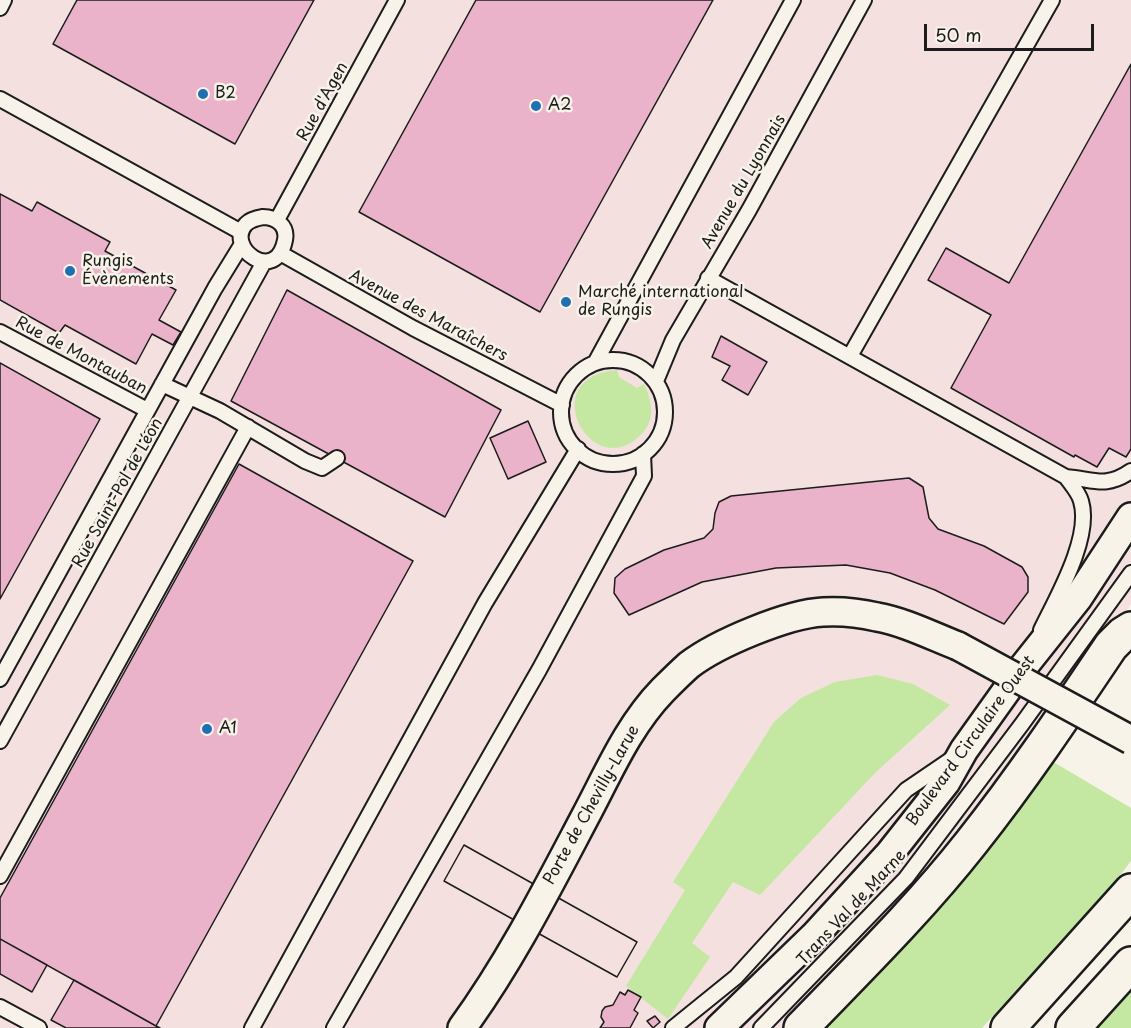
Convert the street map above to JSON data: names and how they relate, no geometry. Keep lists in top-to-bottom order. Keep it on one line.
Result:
{"streets":{"street":["Boulevard Circulaire Ouest","Porte de Chevilly-Larue"],"lane":["Rue d'Agen","Avenue du Lyonnais","Avenue des Maraîchers","Rue de Montauban","Rue Saint-Pol de Léon","Trans Val de Marne"]},"crossings":[["Rue d'Agen","Avenue des Maraîchers"],["Rue d'Agen","Rue Saint-Pol de Léon"],["Avenue du Lyonnais","Avenue des Maraîchers"],["Avenue des Maraîchers","Rue Saint-Pol de Léon"],["Rue de Montauban","Rue Saint-Pol de Léon"]],"places":["B2","A2","Rungis Évènements","Marché international de Rungis","A1"],"scale_bar":"50 m"}
